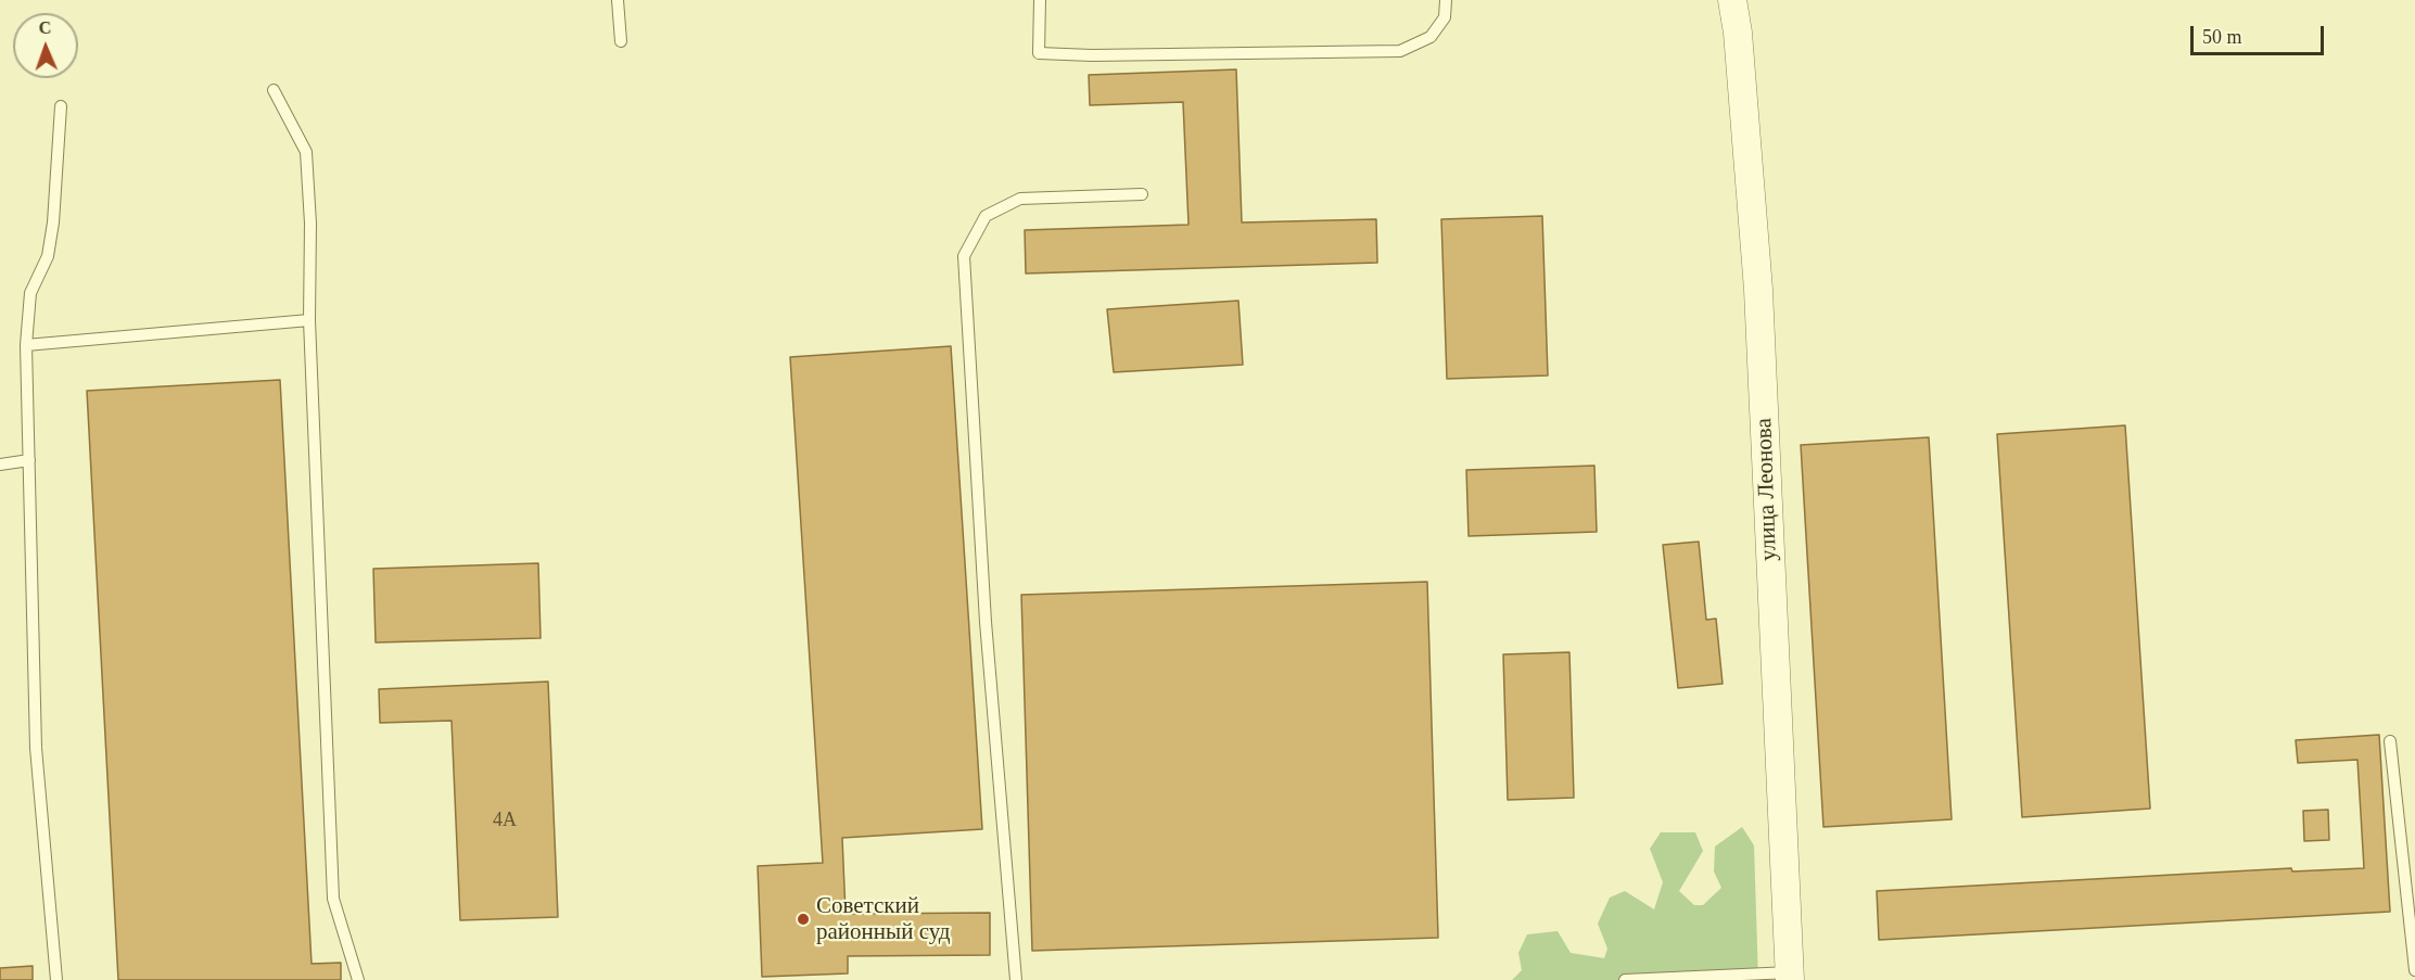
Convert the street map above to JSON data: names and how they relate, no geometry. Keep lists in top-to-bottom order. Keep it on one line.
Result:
{"streets":{"street":["улица Леонова"]},"places":["Советский районный суд"],"house_numbers":["4А"],"scale_bar":"50 m","north":"top"}
